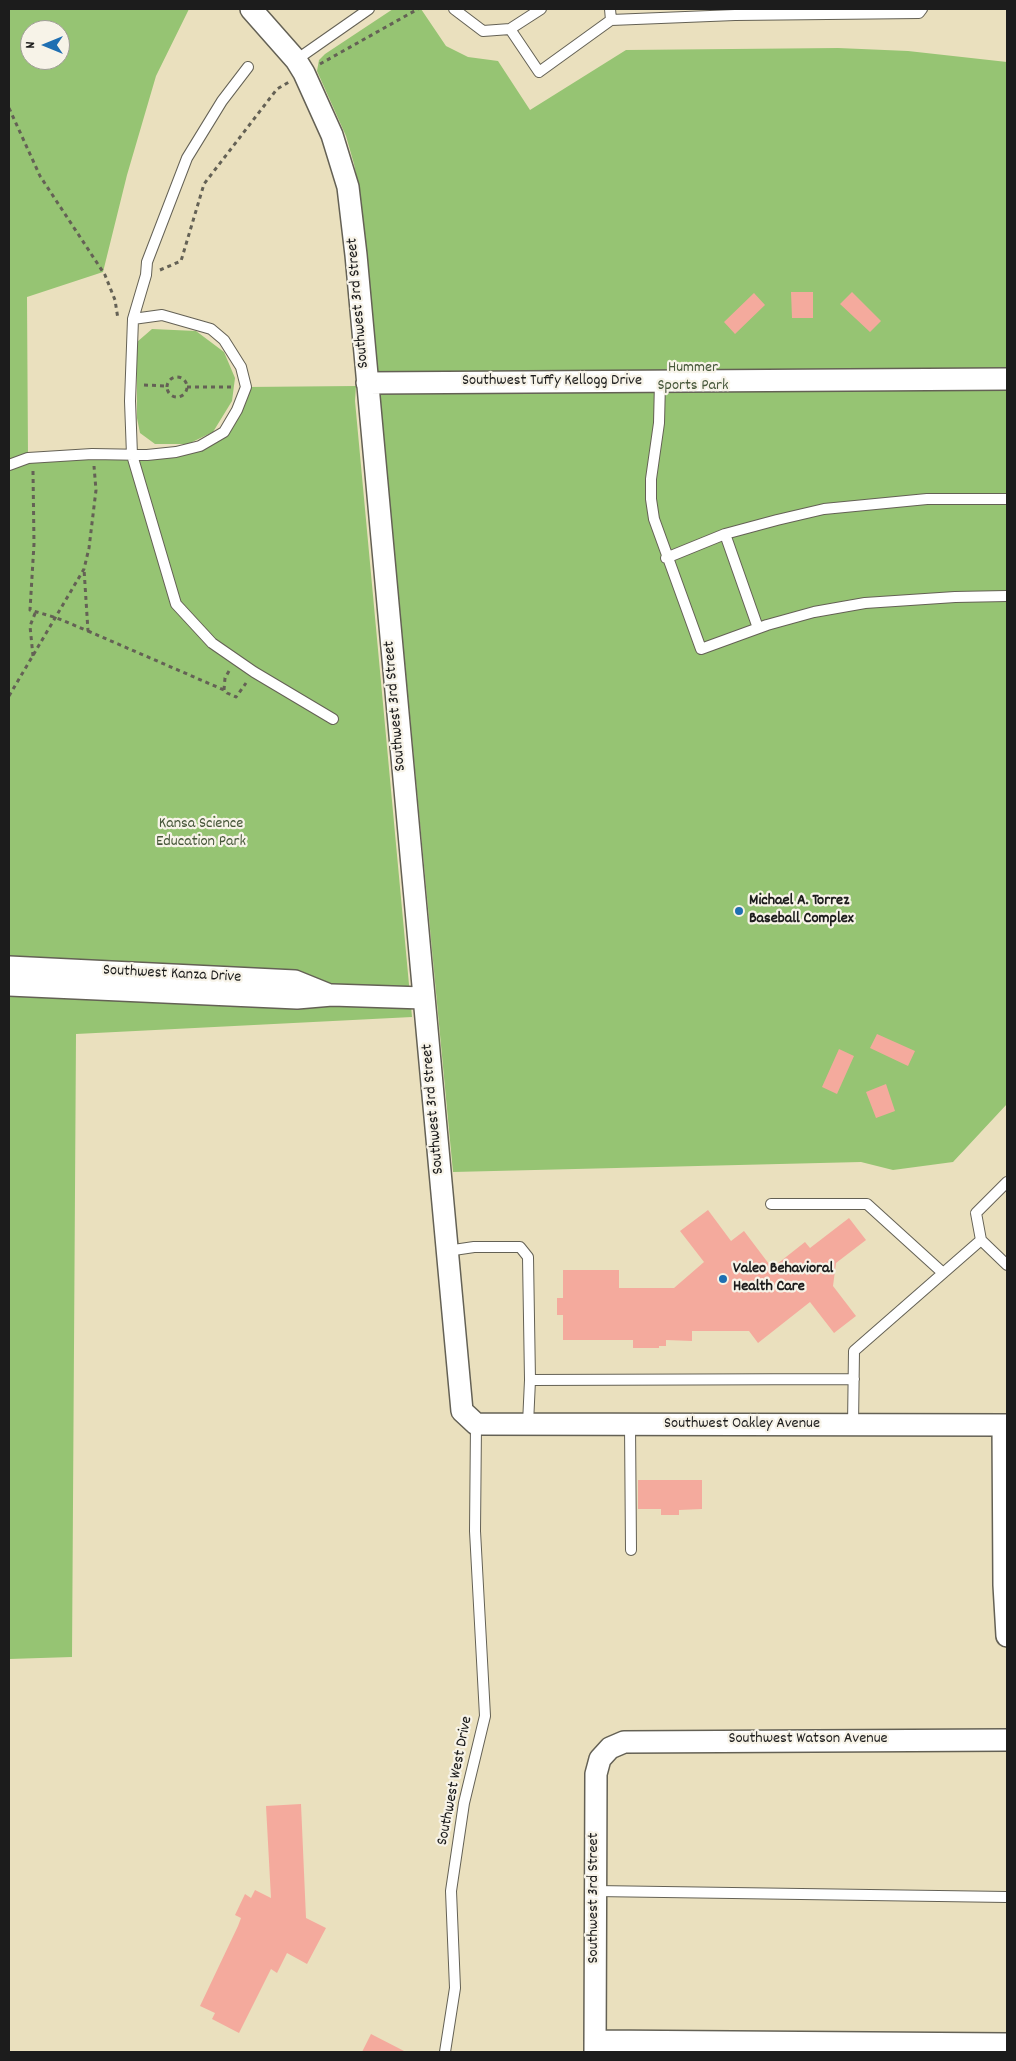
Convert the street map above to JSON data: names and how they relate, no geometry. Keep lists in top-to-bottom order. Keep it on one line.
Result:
{"streets":{"street":["Southwest 3rd Street","Southwest Tuffy Kellogg Drive","Southwest Kanza Drive","Southwest Oakley Avenue","Southwest Watson Avenue"],"lane":["Southwest West Drive"]},"crossings":[["Southwest 3rd Street","Southwest Tuffy Kellogg Drive"],["Southwest 3rd Street","Southwest Kanza Drive"],["Southwest 3rd Street","Southwest Oakley Avenue"],["Southwest 3rd Street","Southwest Watson Avenue"],["Southwest 3rd Street","Southwest West Drive"],["Southwest Oakley Avenue","Southwest West Drive"]],"parks":["Hummer Sports Park","Kansa Science Education Park"],"places":["Michael A. Torrez Baseball Complex","Valeo Behavioral Health Care"],"north":"left"}
